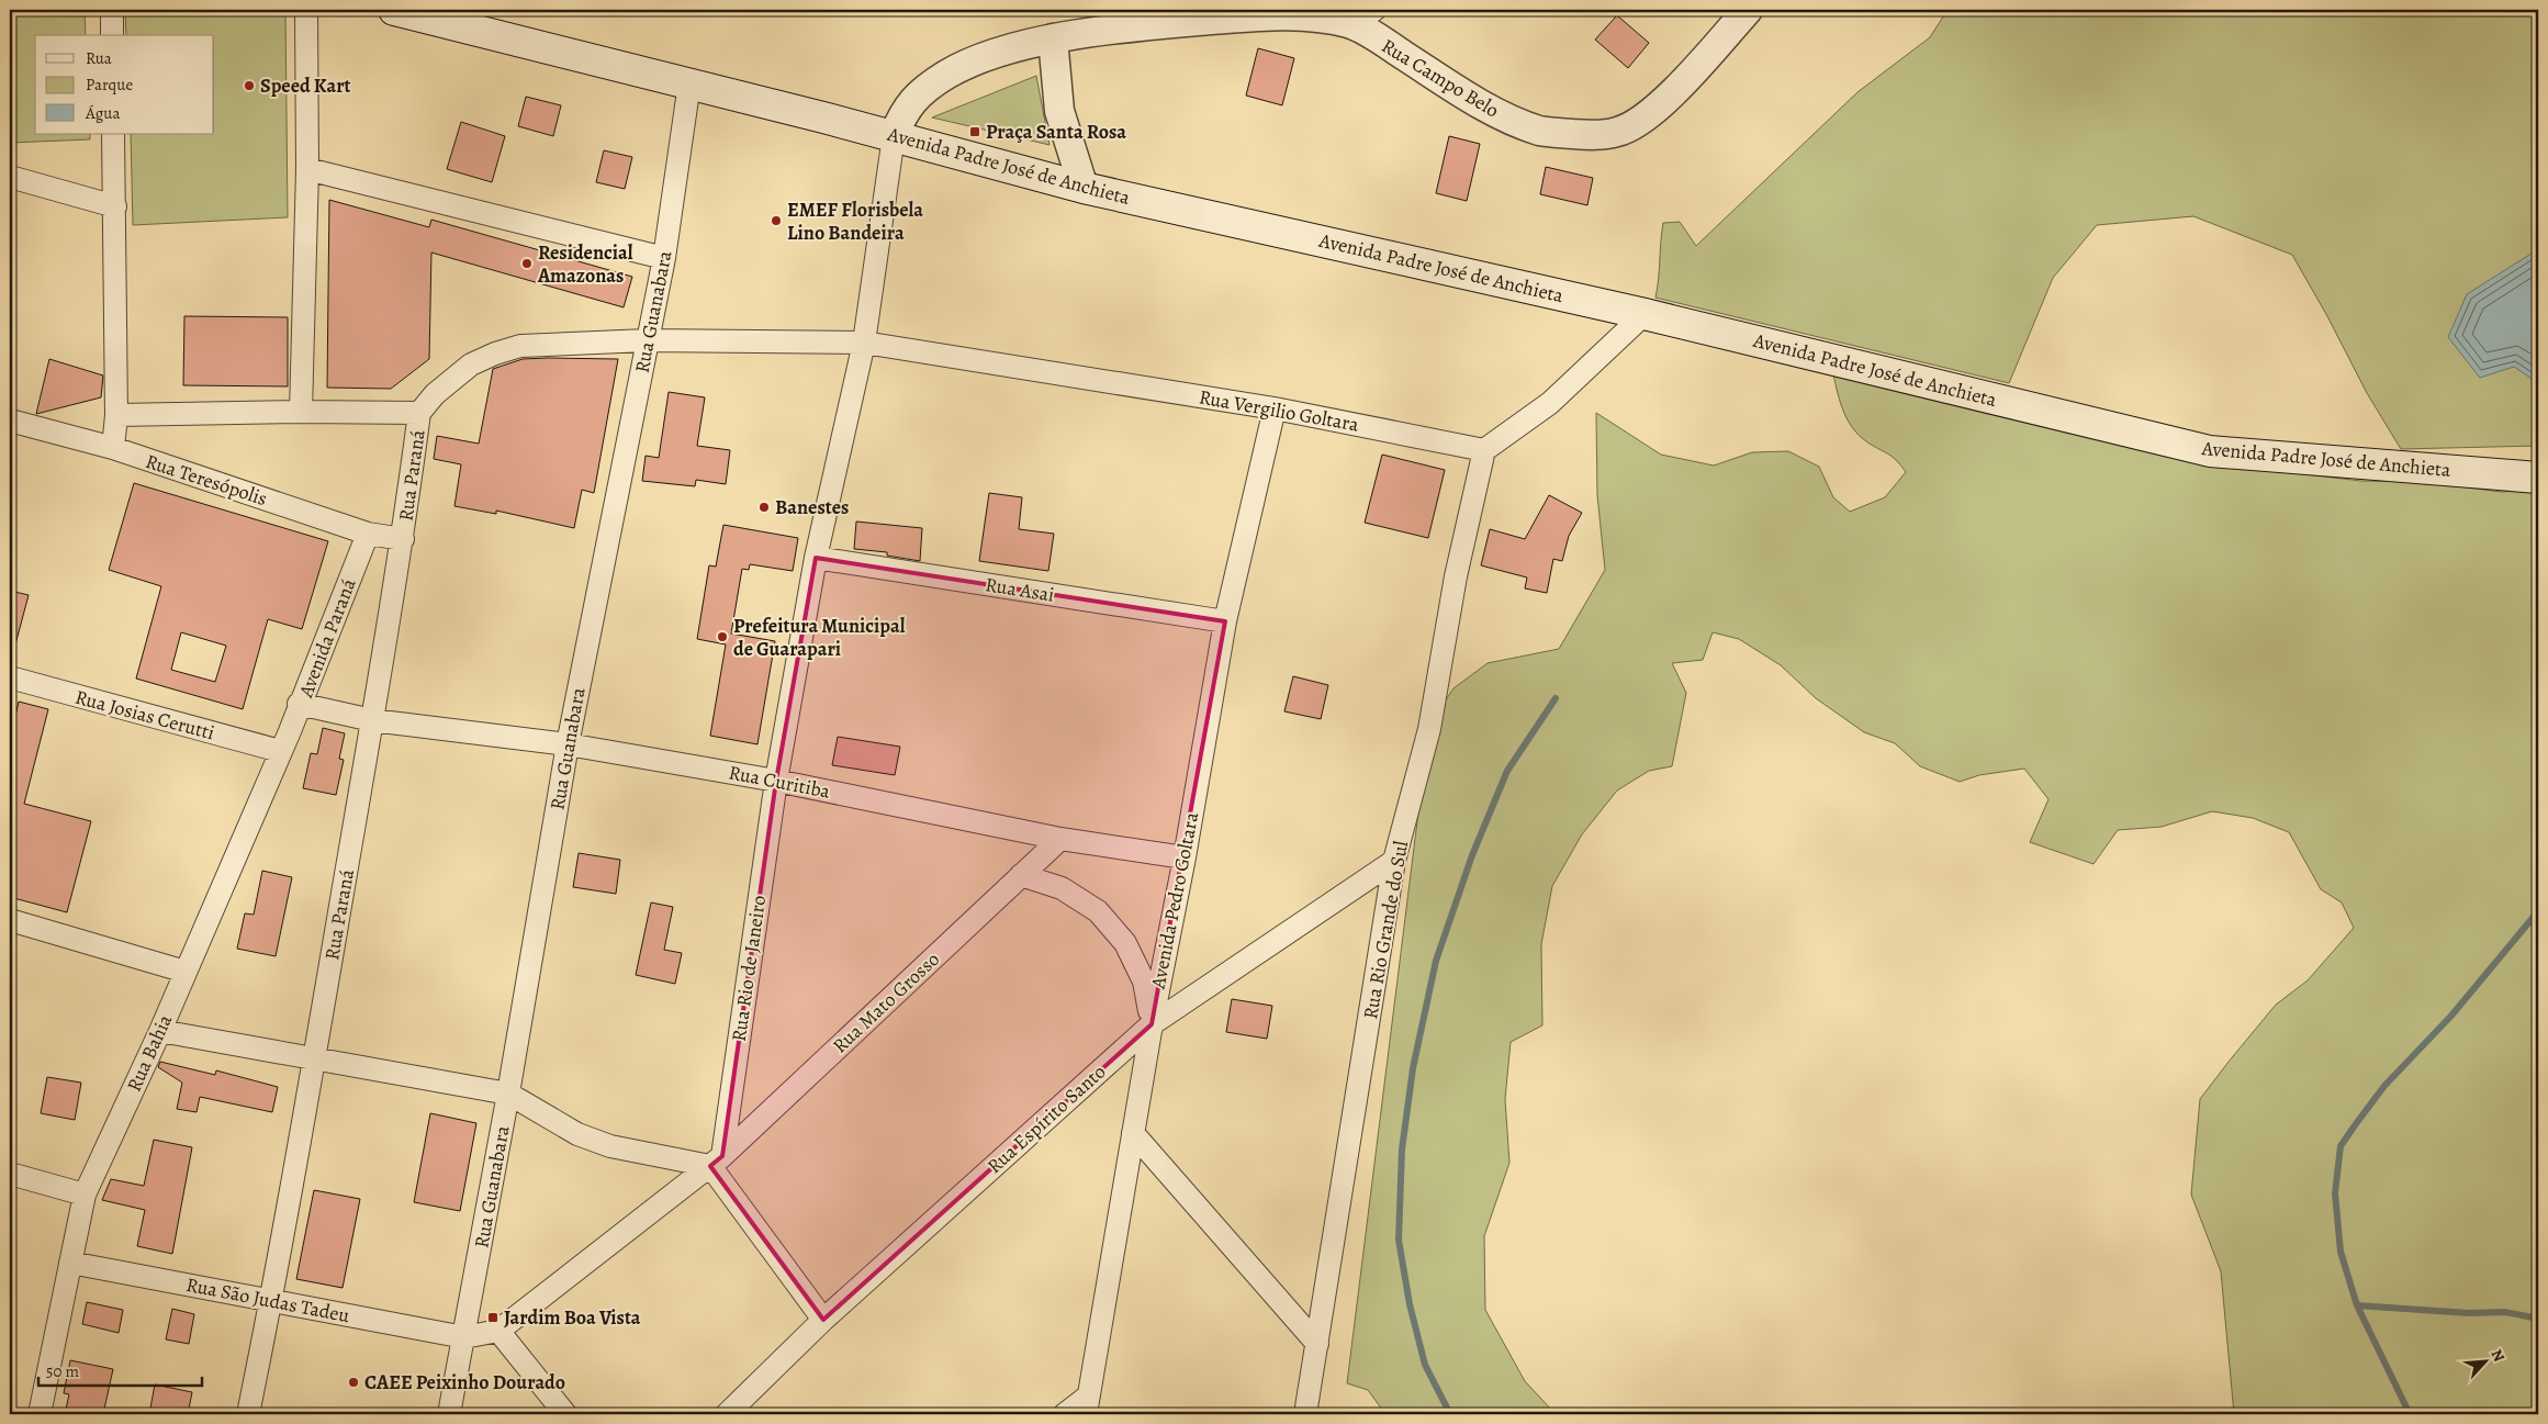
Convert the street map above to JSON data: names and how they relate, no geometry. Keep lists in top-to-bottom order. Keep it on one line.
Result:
{"streets":{"main road":["Avenida Padre José de Anchieta"],"street":["Rua Campo Belo","Rua Guanabara","Rua Vergilio Goltara","Rua Paraná","Rua Teresópolis","Rua Asai","Avenida Paraná","Rua Josias Cerutti","Rua Curitiba","Avenida Pedro Goltara","Rua Rio Grande do Sul","Rua Rio de Janeiro","Rua Mato Grosso","Rua Bahia","Rua Espírito Santo","Rua São Judas Tadeu"]},"crossings":[["Rua Campo Belo","Avenida Padre José de Anchieta"],["Rua Campo Belo","Rua Rio de Janeiro"],["Avenida Padre José de Anchieta","Rua Guanabara"],["Avenida Padre José de Anchieta","Rua Rio de Janeiro"],["Rua Guanabara","Rua Vergilio Goltara"],["Rua Guanabara","Rua Curitiba"],["Rua Guanabara","Rua São Judas Tadeu"],["Rua Vergilio Goltara","Rua Paraná"],["Rua Vergilio Goltara","Avenida Pedro Goltara"],["Rua Vergilio Goltara","Rua Rio Grande do Sul"],["Rua Vergilio Goltara","Rua Rio de Janeiro"],["Rua Paraná","Rua Teresópolis"],["Rua Paraná","Avenida Paraná"],["Rua Paraná","Rua Curitiba"],["Rua Paraná","Rua São Judas Tadeu"],["Rua Teresópolis","Avenida Paraná"],["Rua Asai","Avenida Pedro Goltara"],["Rua Asai","Rua Rio de Janeiro"],["Avenida Paraná","Rua Curitiba"],["Avenida Paraná","Rua Bahia"],["Rua Josias Cerutti","Rua Bahia"],["Rua Curitiba","Avenida Pedro Goltara"],["Rua Curitiba","Rua Rio de Janeiro"],["Rua Curitiba","Rua Mato Grosso"],["Avenida Pedro Goltara","Rua Espírito Santo"],["Rua Rio Grande do Sul","Rua Espírito Santo"],["Rua Rio de Janeiro","Rua Mato Grosso"],["Rua Bahia","Rua São Judas Tadeu"]],"places":{"other":["Speed Kart","EMEF Florisbela Lino Bandeira","Residencial Amazonas","Banestes","Prefeitura Municipal de Guarapari","CAEE Peixinho Dourado"],"transit":["Praça Santa Rosa","Jardim Boa Vista"]},"legend":["Rua","Parque","Água"],"scale_bar":"50 m","north":"top right"}
